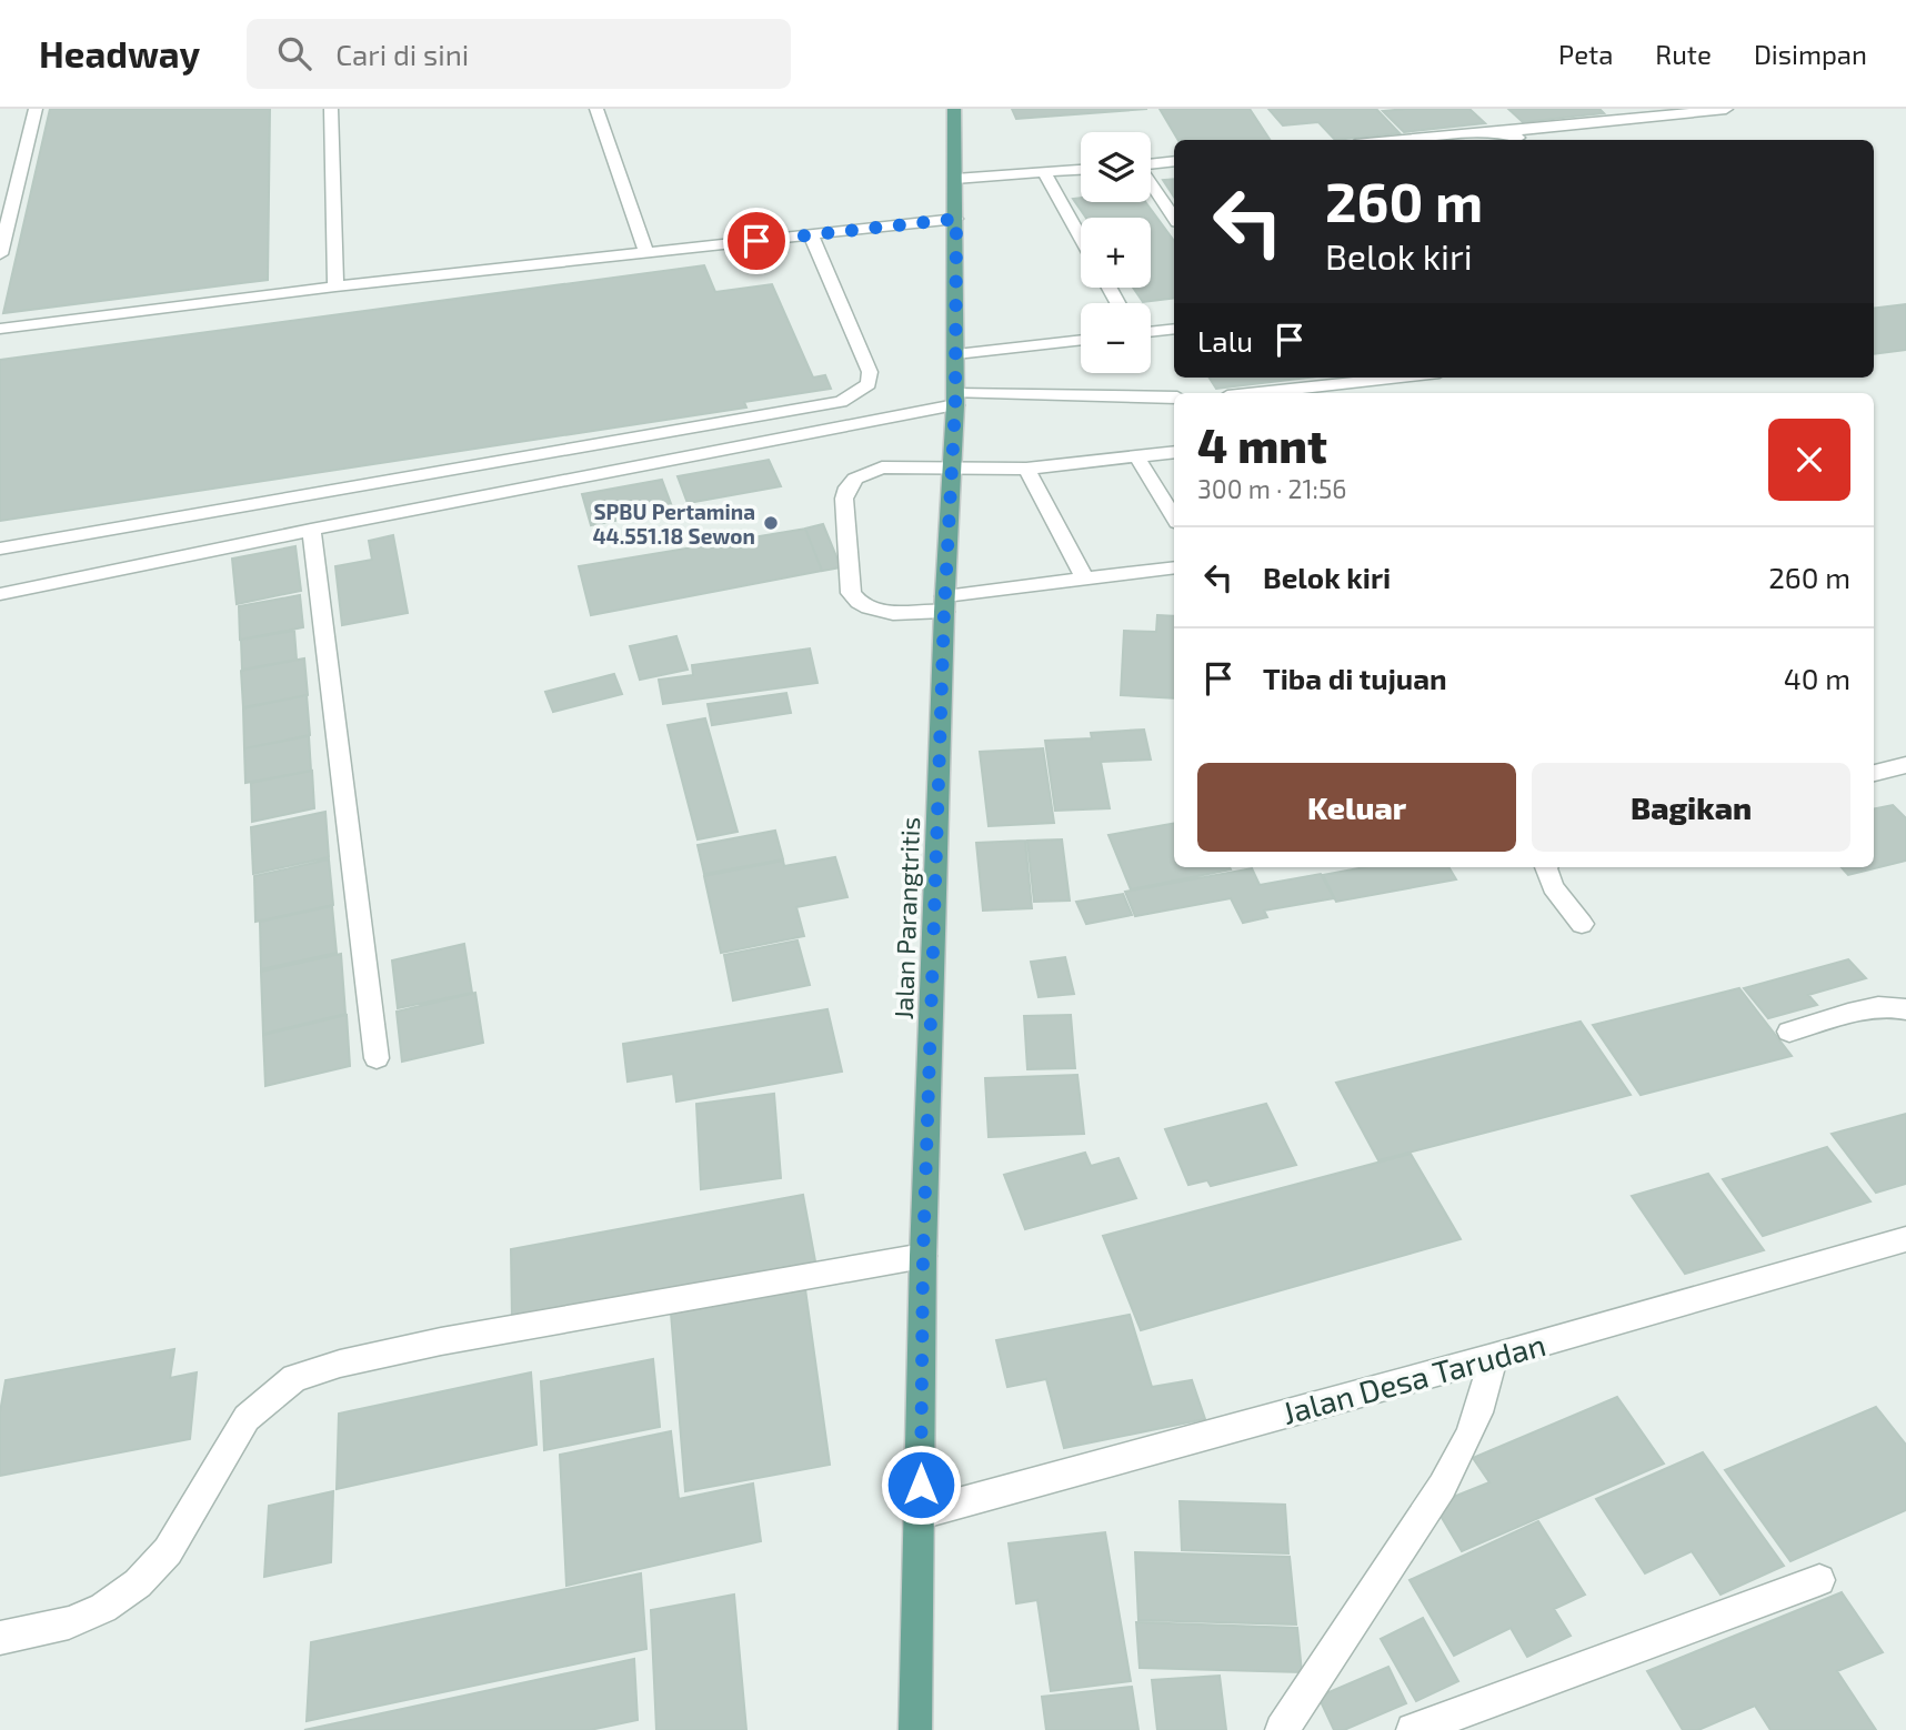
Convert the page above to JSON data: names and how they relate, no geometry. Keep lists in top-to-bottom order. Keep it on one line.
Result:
{"streets":{"main road":["Jalan Parangtritis"],"street":["Jalan Desa Tarudan"]},"crossings":[["Jalan Parangtritis","Jalan Desa Tarudan"]],"places":["SPBU Pertamina 44.551.18 Sewon"],"page":{"header":"Headway","search":"Cari di sini","nav":["Peta","Rute","Disimpan"],"map_buttons":["+","−"],"turn":["260 m","Belok kiri"],"then":"Lalu","heading":["4 mnt","300 m · 21:56"],"list":[{"name":"Belok kiri","value":"260 m"},{"name":"Tiba di tujuan","value":"40 m"}],"buttons":["Keluar","Bagikan"]}}
